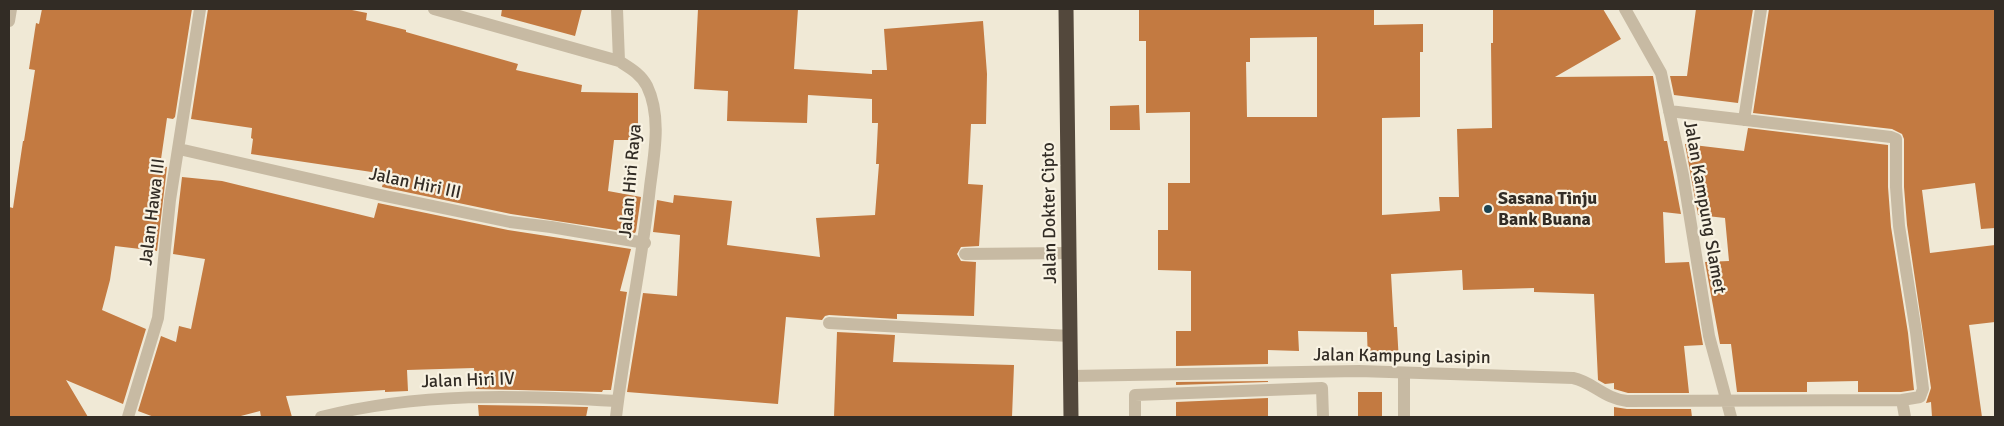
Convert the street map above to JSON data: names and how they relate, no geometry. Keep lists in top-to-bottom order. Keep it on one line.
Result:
{"streets":{"highway":["Jalan Dokter Cipto"],"street":["Jalan Hiri Raya","Jalan Hiri III","Jalan Kampung Slamet","Jalan Hawa III","Jalan Kampung Lasipin","Jalan Hiri IV"]},"crossings":[["Jalan Hiri Raya","Jalan Hiri III"],["Jalan Hiri Raya","Jalan Hiri IV"],["Jalan Hiri III","Jalan Hawa III"],["Jalan Kampung Slamet","Jalan Kampung Lasipin"],["Jalan Dokter Cipto","Jalan Kampung Lasipin"]],"places":["Sasana Tinju Bank Buana"]}
